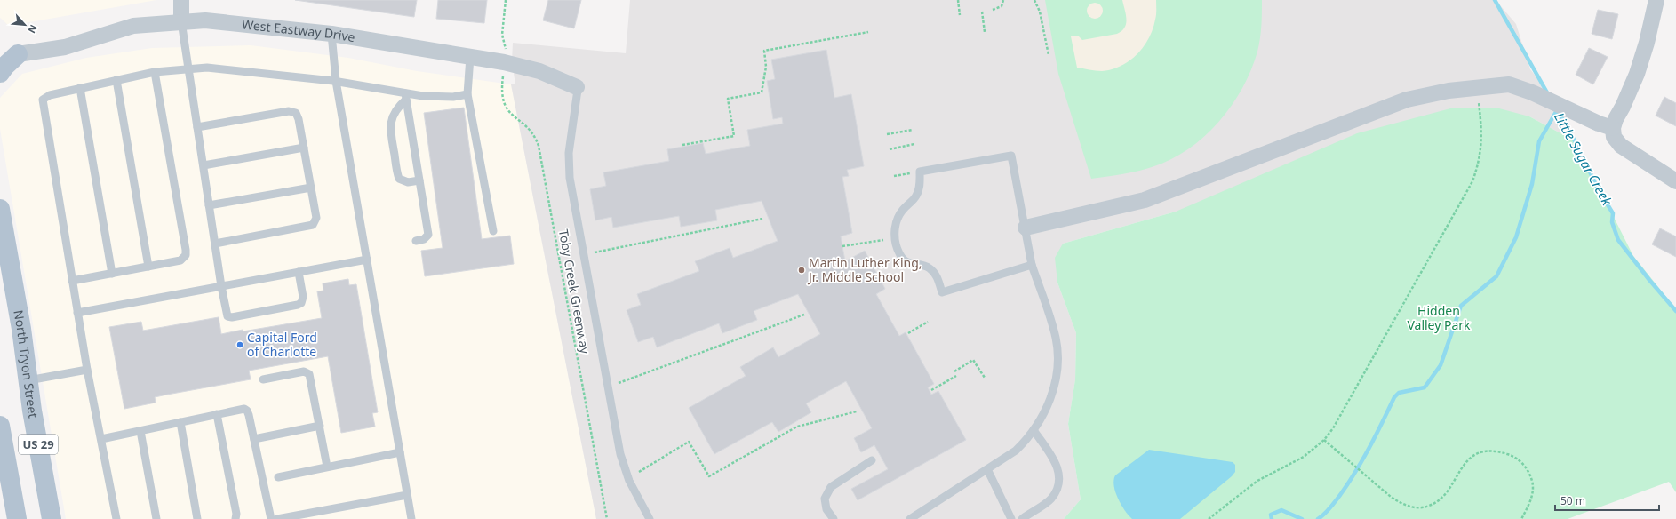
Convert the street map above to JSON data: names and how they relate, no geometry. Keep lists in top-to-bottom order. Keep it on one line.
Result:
{"streets":{"main road":["North Tryon Street","US 29"],"street":["West Eastway Drive"],"path":["Toby Creek Greenway"]},"water":["Little Sugar Creek"],"parks":["Hidden Valley Park"],"places":["Martin Luther King, Jr. Middle School","Capital Ford of Charlotte"],"scale_bar":"50 m","north":"bottom right"}
